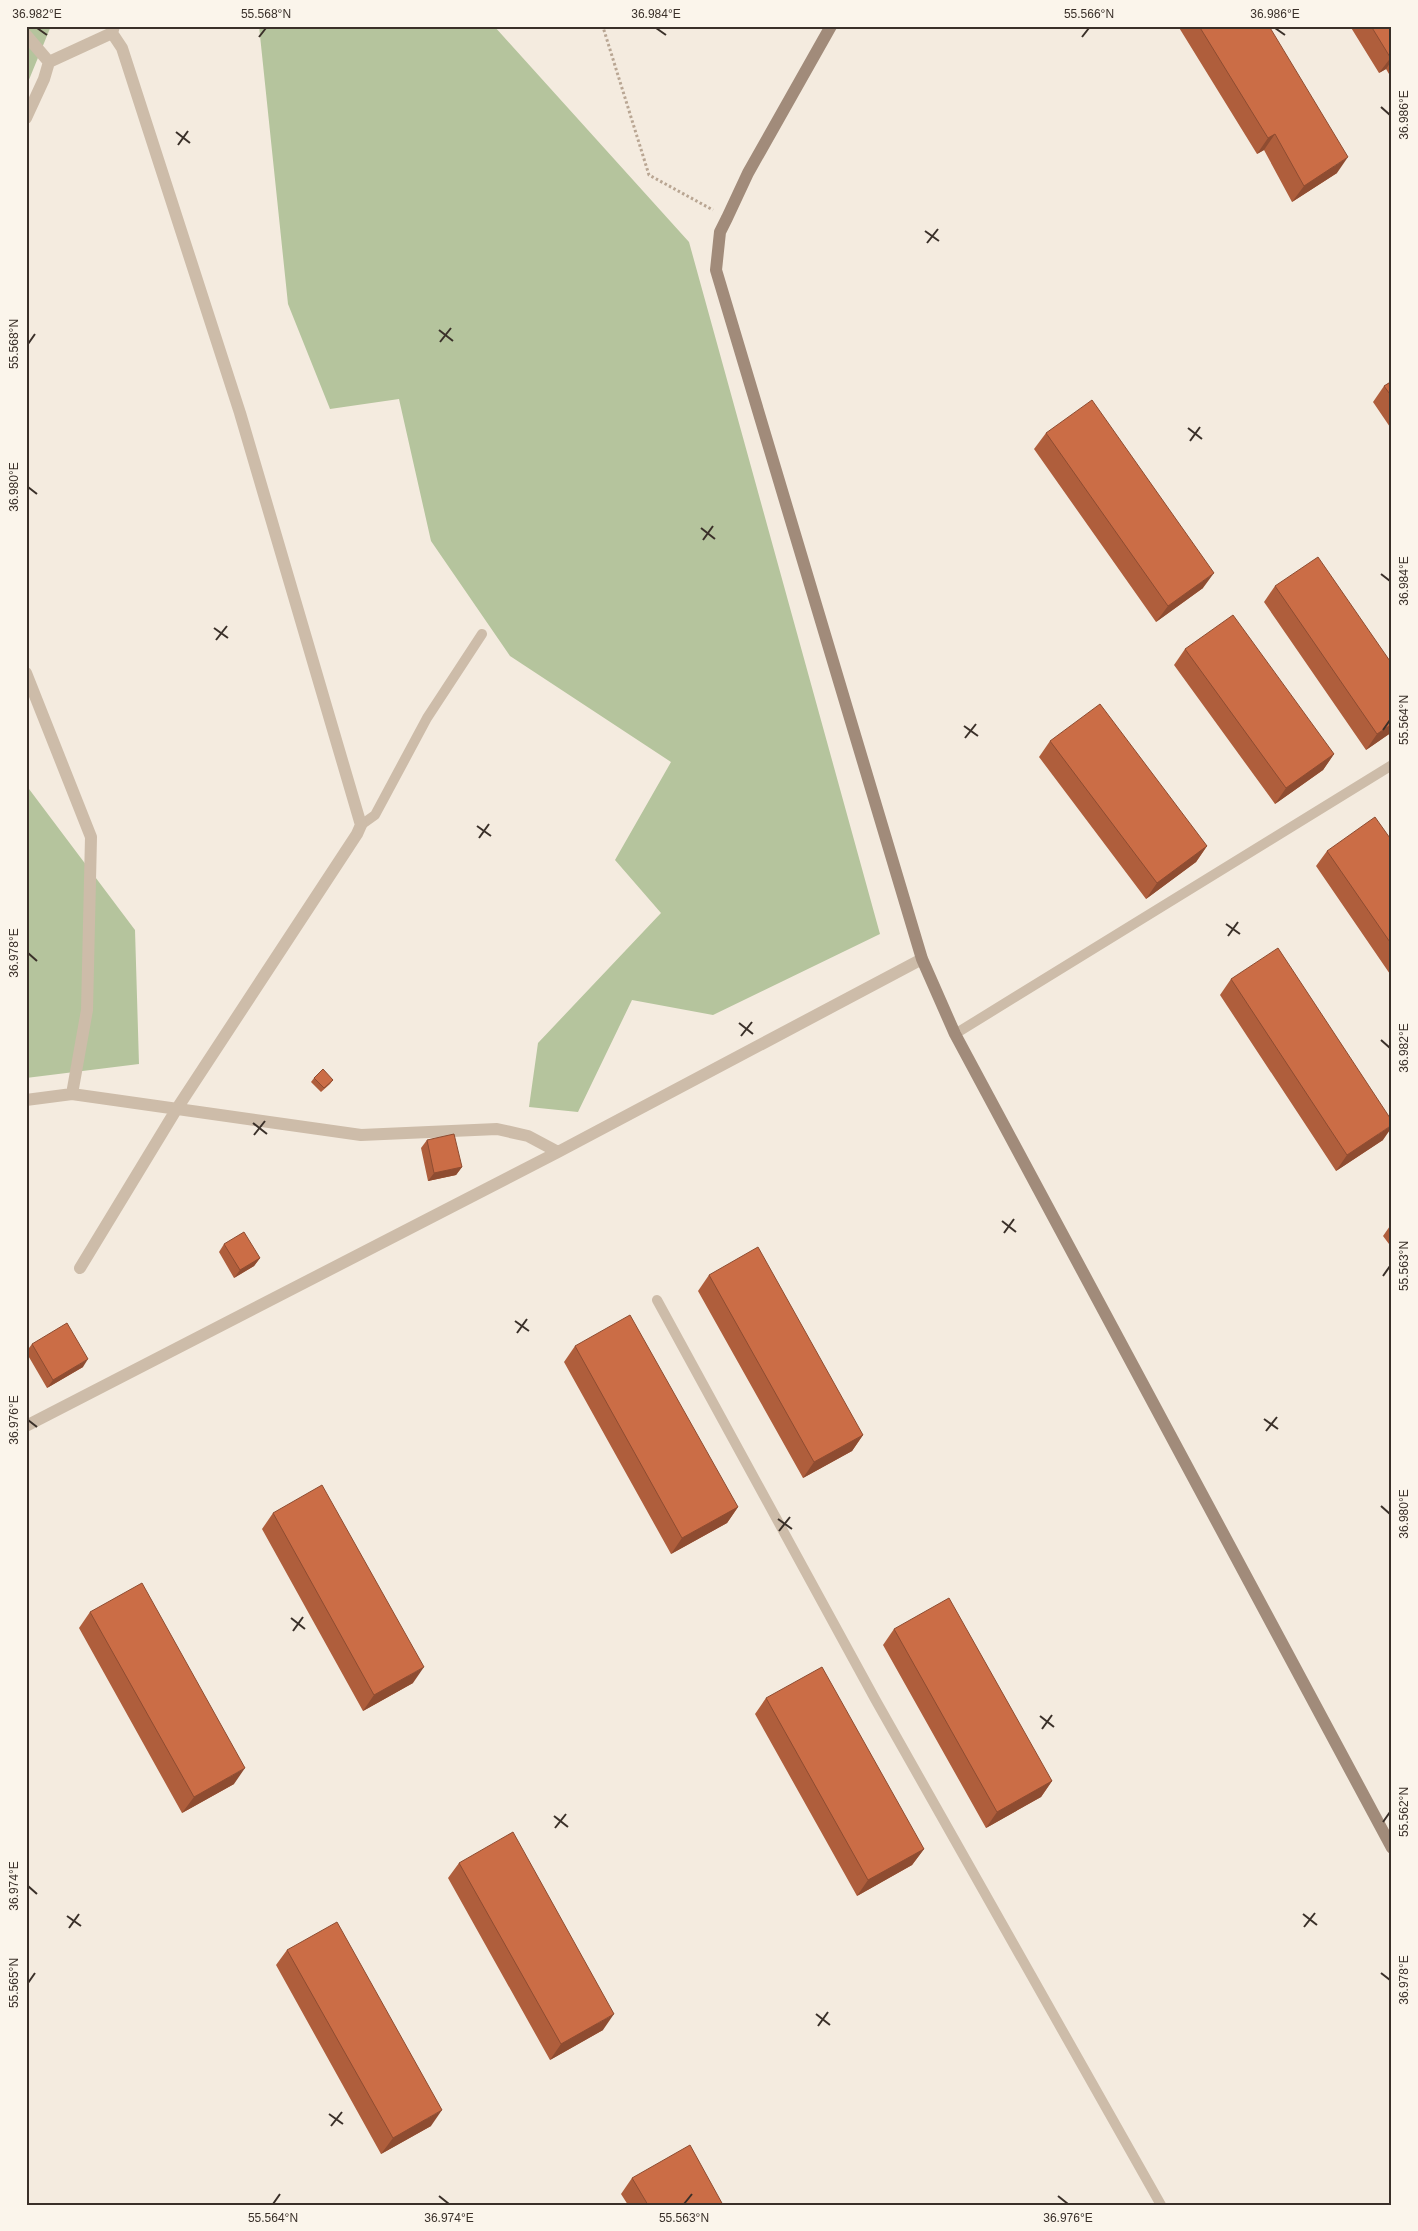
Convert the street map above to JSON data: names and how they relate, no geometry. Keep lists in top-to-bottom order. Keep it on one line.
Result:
{"coordinates":["36.982°E","55.568°N","36.984°E","55.566°N","36.986°E","36.980°E","55.564°N","36.978°E","55.563°N","36.976°E","55.562°N","36.974°E","55.565°N"]}
